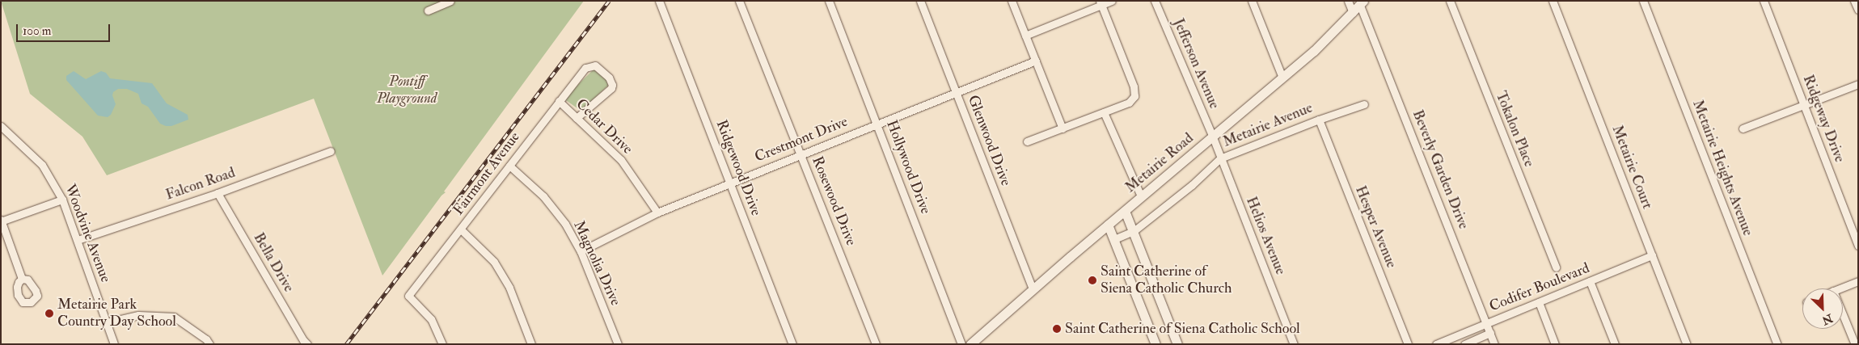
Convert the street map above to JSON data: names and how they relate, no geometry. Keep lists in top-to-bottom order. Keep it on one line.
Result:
{"streets":{"main road":["Metairie Road"],"street":["Jefferson Avenue","Ridgeway Drive","Metairie Avenue","Cedar Drive","Tokalon Place","Crestmont Drive","Glenwood Drive","Hollywood Drive","Metairie Court","Ridgewood Drive","Metairie Heights Avenue","Beverly Garden Drive","Fairmont Avenue","Falcon Road","Rosewood Drive","Hesper Avenue","Woodvine Avenue","Helios Avenue","Bella Drive","Magnolia Drive","Codifer Boulevard"]},"crossings":[["Jefferson Avenue","Metairie Road"],["Jefferson Avenue","Helios Avenue"],["Metairie Avenue","Hesper Avenue"],["Metairie Avenue","Helios Avenue"],["Cedar Drive","Crestmont Drive"],["Cedar Drive","Fairmont Avenue"],["Crestmont Drive","Glenwood Drive"],["Crestmont Drive","Hollywood Drive"],["Crestmont Drive","Ridgewood Drive"],["Crestmont Drive","Rosewood Drive"],["Crestmont Drive","Magnolia Drive"],["Glenwood Drive","Metairie Road"],["Metairie Road","Beverly Garden Drive"],["Metairie Road","Helios Avenue"],["Metairie Court","Codifer Boulevard"],["Beverly Garden Drive","Codifer Boulevard"],["Fairmont Avenue","Magnolia Drive"],["Falcon Road","Woodvine Avenue"],["Falcon Road","Bella Drive"]],"parks":["Pontiff Playground"],"places":["Saint Catherine of Siena Catholic Church","Metairie Park Country Day School","Saint Catherine of Siena Catholic School"],"scale_bar":"100 m","north":"bottom right"}
